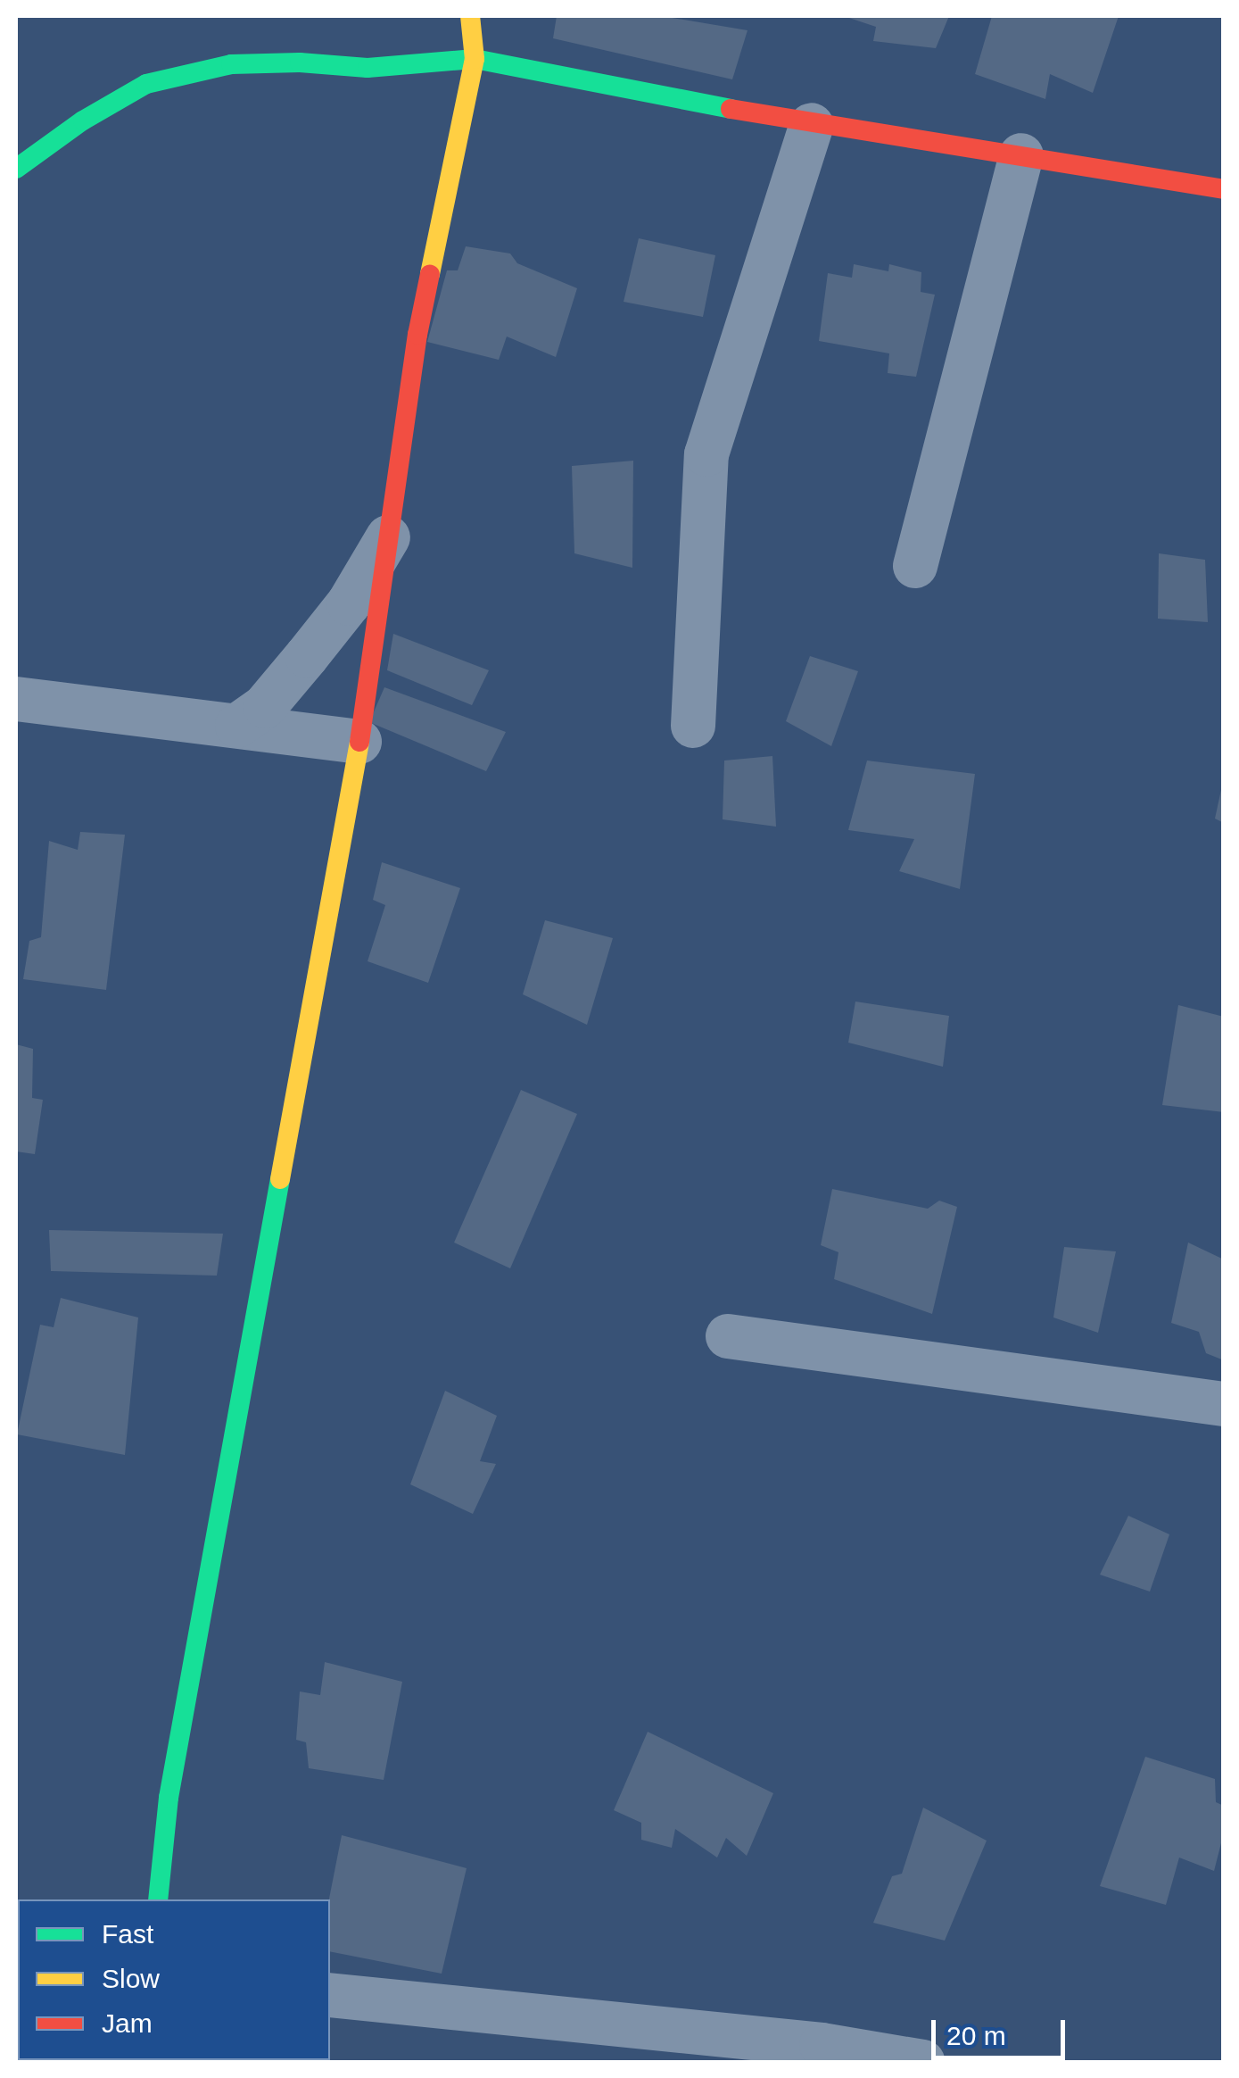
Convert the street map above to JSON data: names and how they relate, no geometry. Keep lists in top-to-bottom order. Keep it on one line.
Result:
{"legend":["Fast","Slow","Jam"],"scale_bar":"20 m"}
